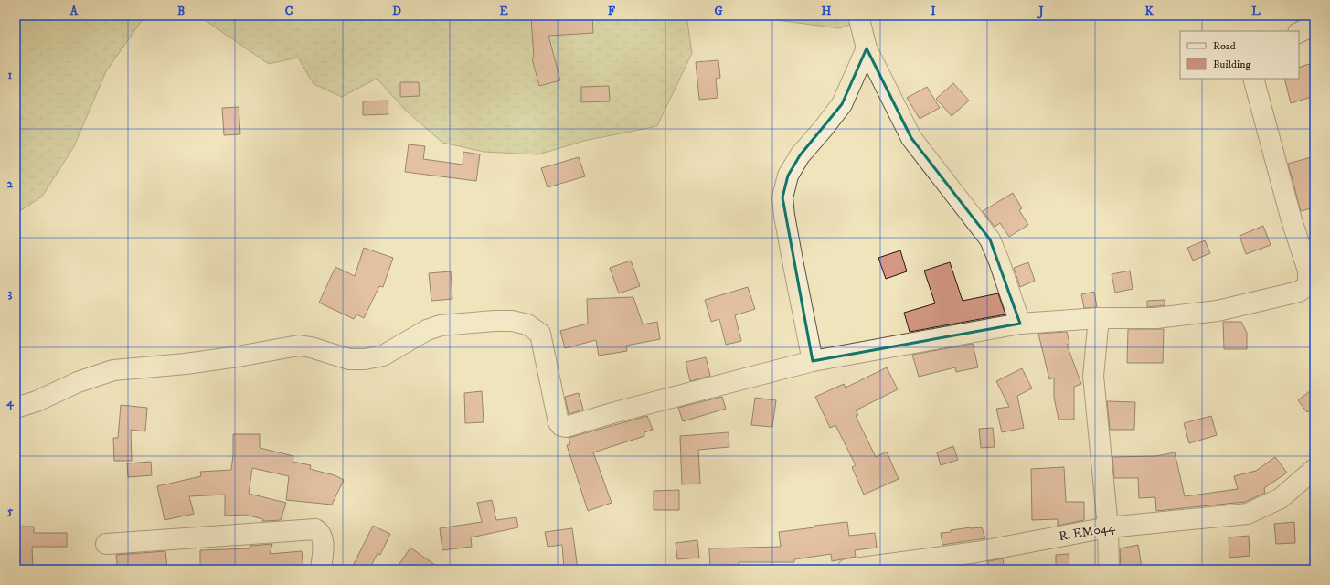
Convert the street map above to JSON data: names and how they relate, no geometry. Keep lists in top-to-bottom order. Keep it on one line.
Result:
{"streets":{"street":["R. EM044"]},"legend":["Road","Building"],"grid":{"columns":["A","B","C","D","E","F","G","H","I","J","K","L"],"rows":["1","2","3","4","5"]}}
